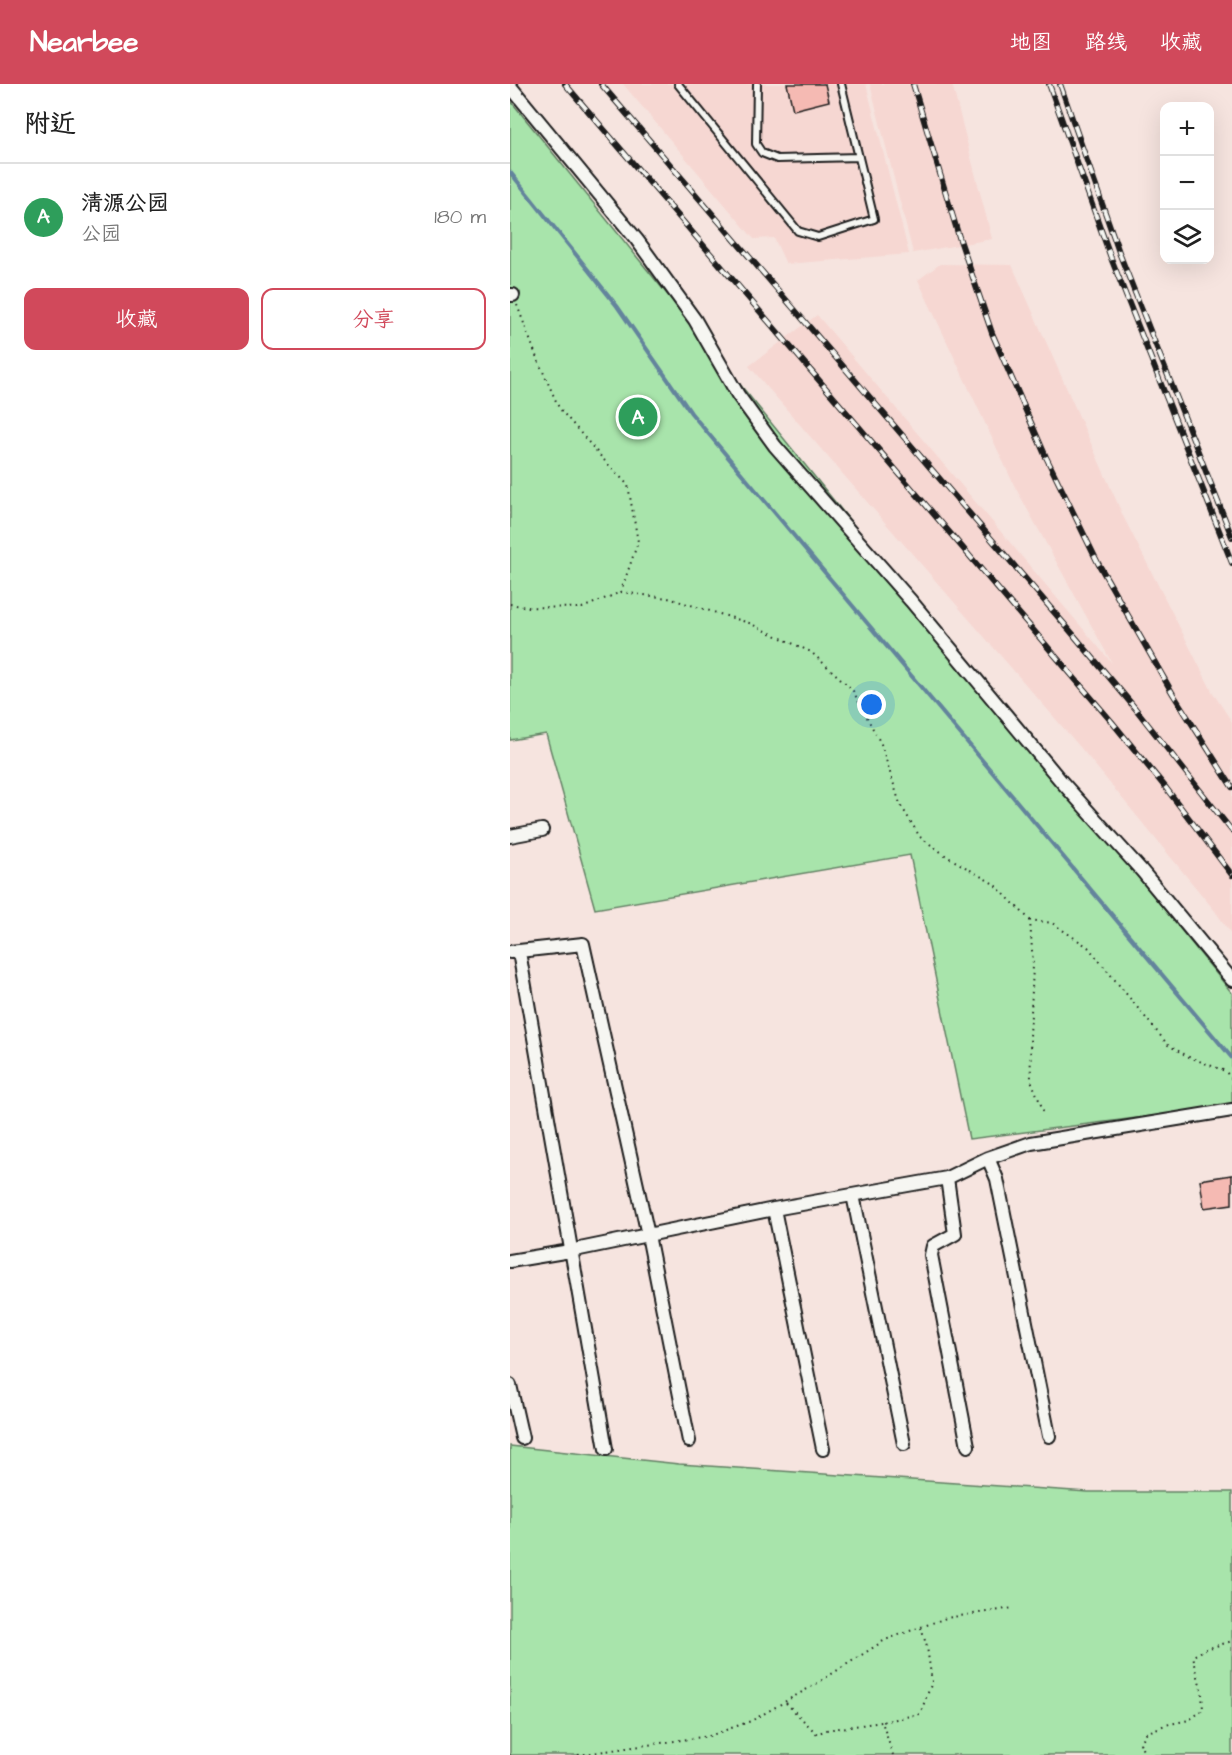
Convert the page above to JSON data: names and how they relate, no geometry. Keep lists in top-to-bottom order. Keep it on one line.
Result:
{"page":{"header":"Nearbee","nav":["地图","路线","收藏"],"heading":"附近","map_buttons":["+","−"],"list":[{"mark":"A","name":"清源公园","note":"公园","value":"180 m"}],"buttons":["收藏","分享"],"pins":"A"}}
